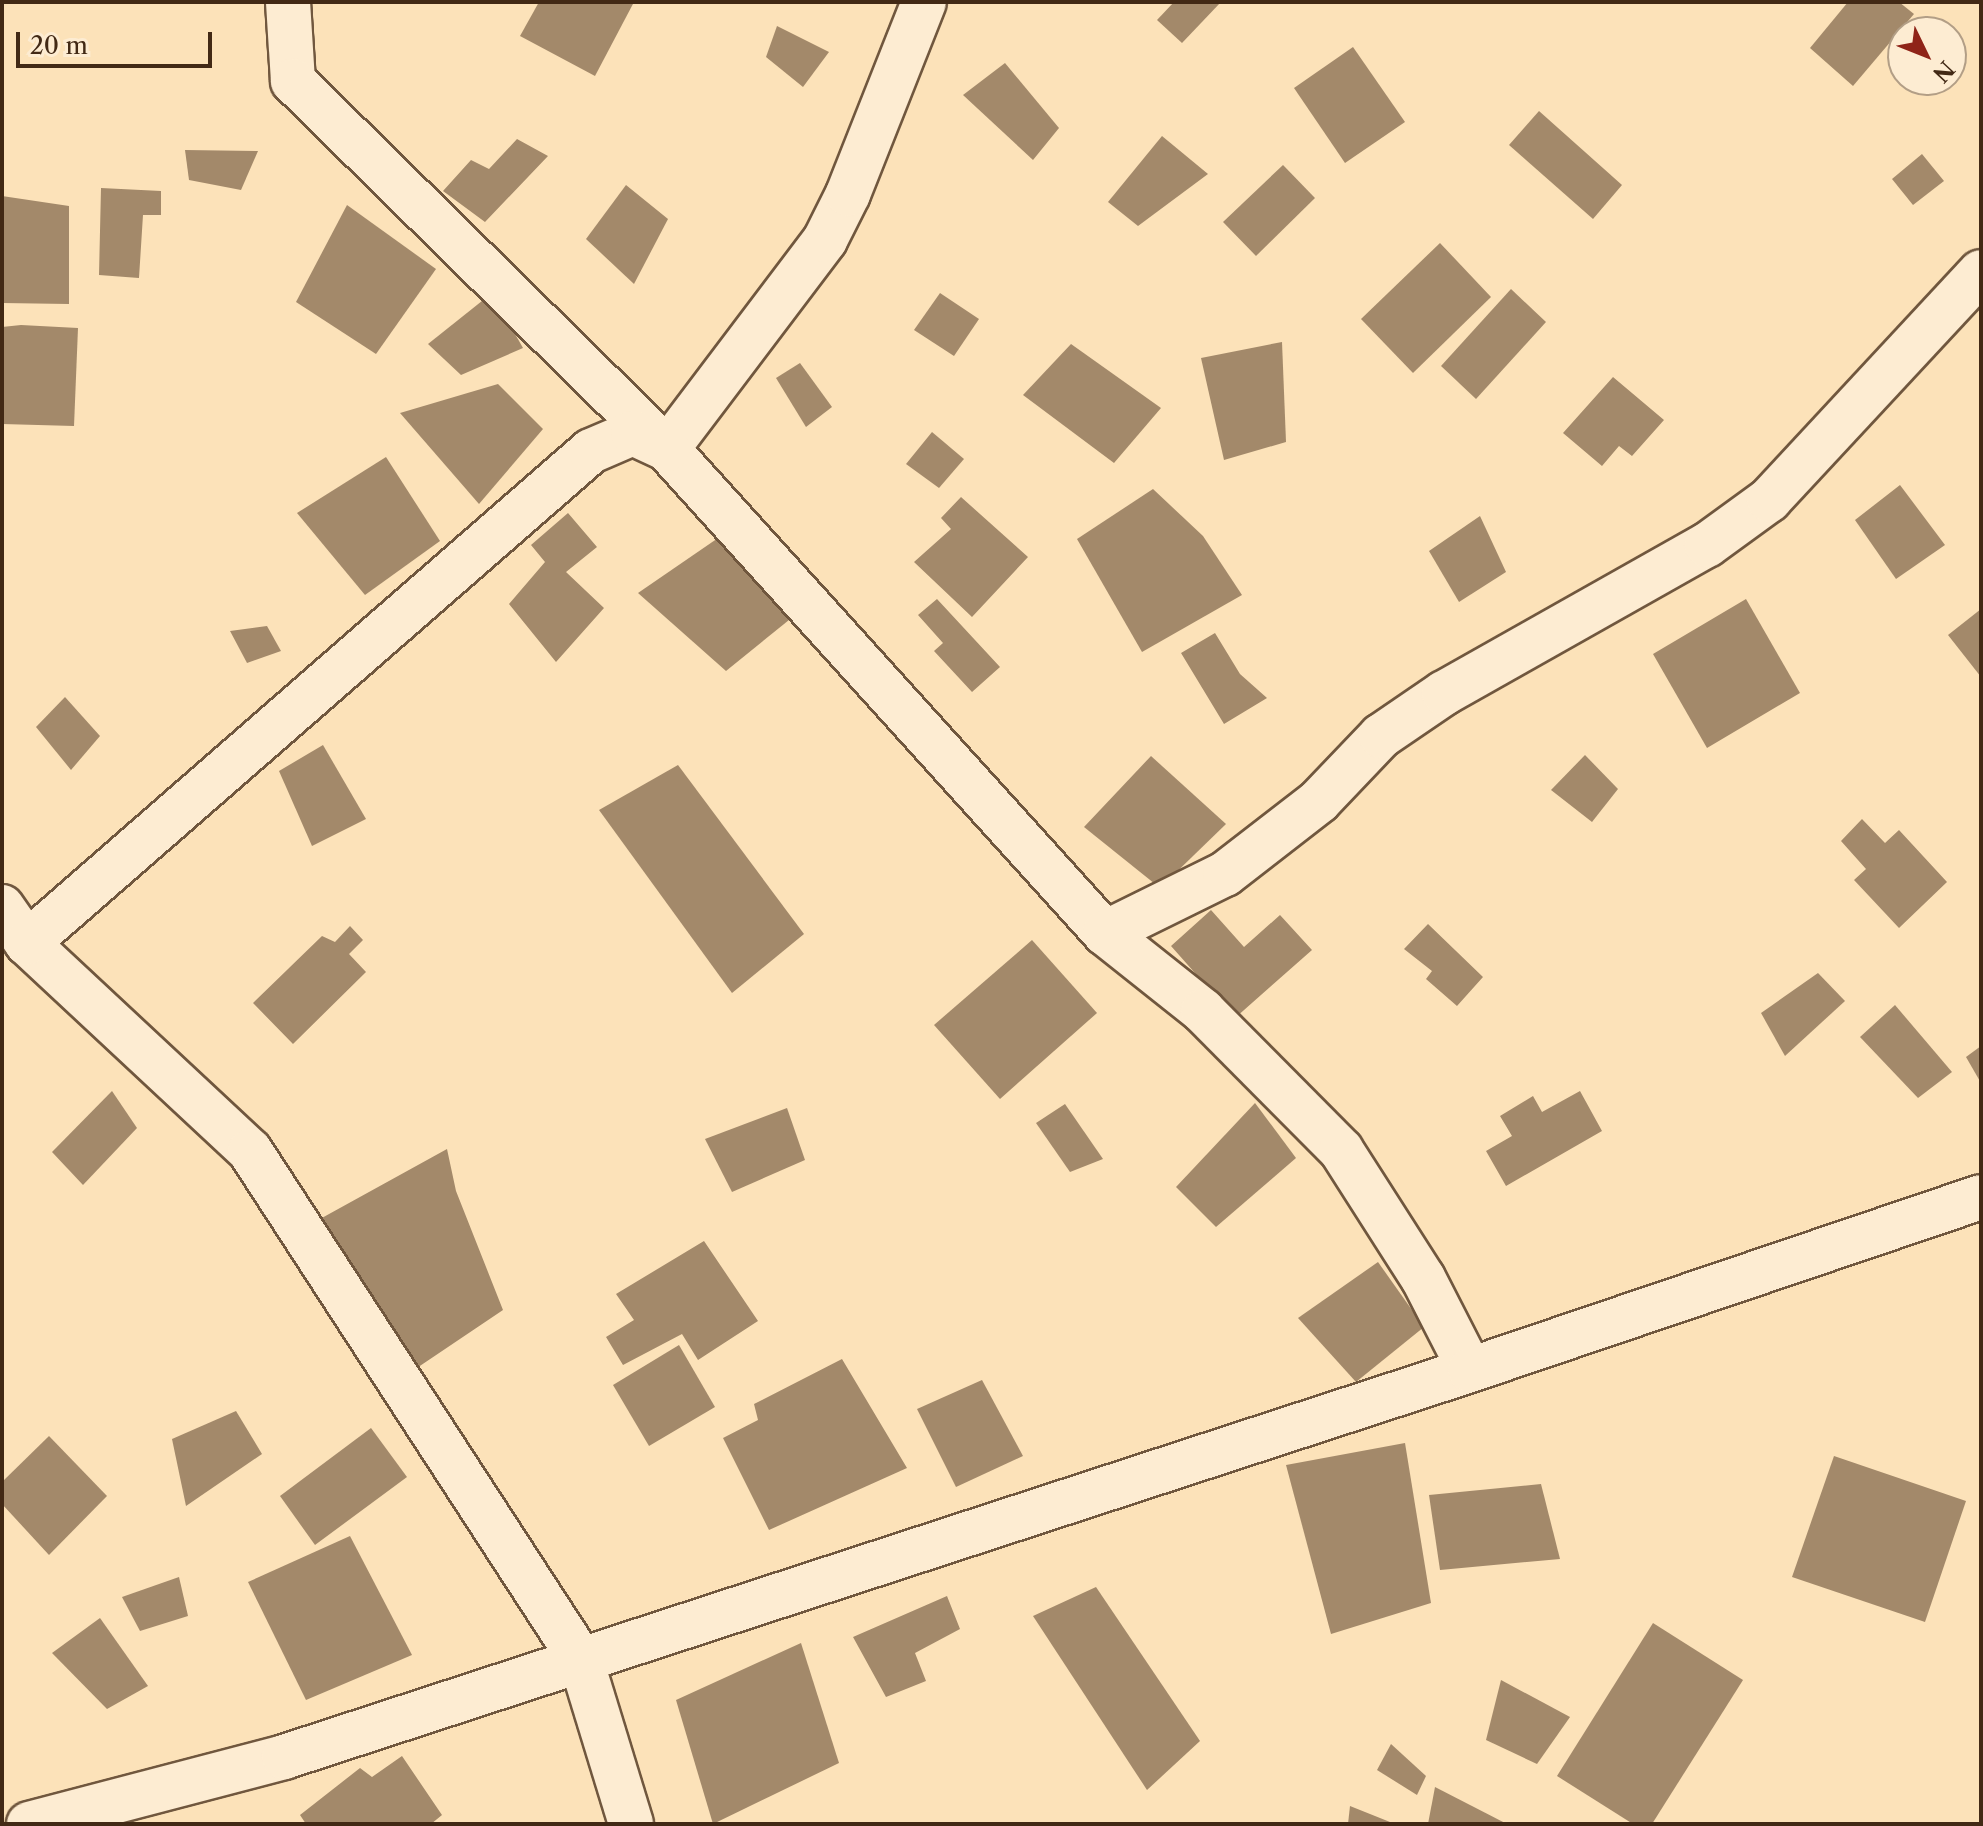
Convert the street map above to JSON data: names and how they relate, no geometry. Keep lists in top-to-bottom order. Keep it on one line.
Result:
{"scale_bar":"20 m","north":"bottom right"}
